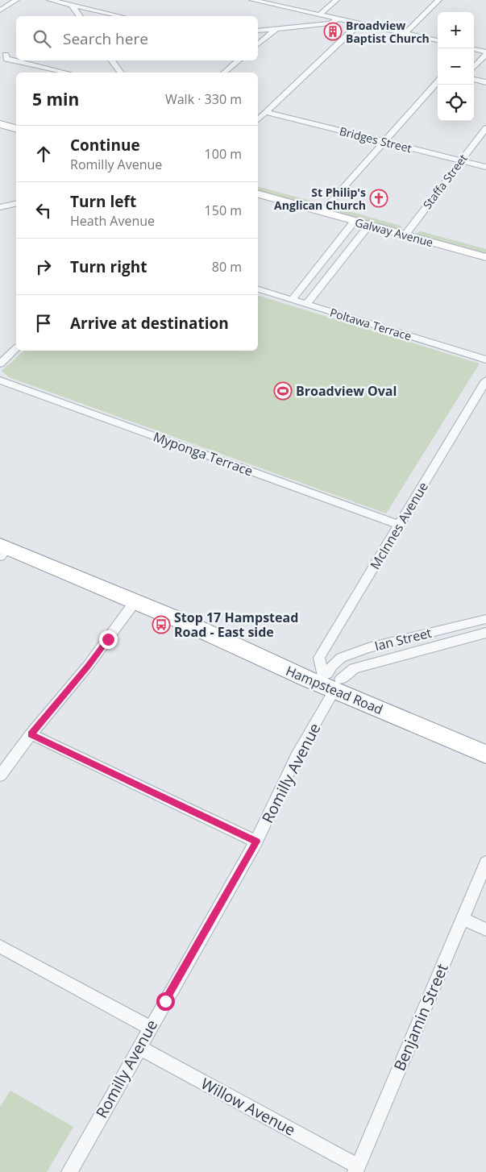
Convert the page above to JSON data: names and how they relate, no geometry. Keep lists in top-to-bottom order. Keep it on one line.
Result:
{"streets":{"highway":["Hampstead Road"],"street":["Bridges Street","Staffa Street","Galway Avenue","Poltawa Terrace","Myponga Terrace","McInnes Avenue","Ian Street","Romilly Avenue","Benjamin Street","Willow Avenue"]},"crossings":[["Bridges Street","Staffa Street"],["Staffa Street","Galway Avenue"],["Myponga Terrace","McInnes Avenue"],["McInnes Avenue","Ian Street"],["McInnes Avenue","Hampstead Road"],["McInnes Avenue","Romilly Avenue"],["Ian Street","Hampstead Road"],["Ian Street","Romilly Avenue"],["Hampstead Road","Romilly Avenue"],["Romilly Avenue","Willow Avenue"],["Benjamin Street","Willow Avenue"]],"places":{"building":["Broadview Baptist Church"],"church":["St Philip's Anglican Church"],"sports":["Broadview Oval"],"bus stop":["Stop 17 Hampstead Road - East side"]},"page":{"map_buttons":["+","−"],"search":"Search here","heading":["5 min","Walk · 330 m"],"list":[["Continue","Romilly Avenue","100 m"],["Turn left","Heath Avenue","150 m"],["Turn right","80 m"],"Arrive at destination"]}}
